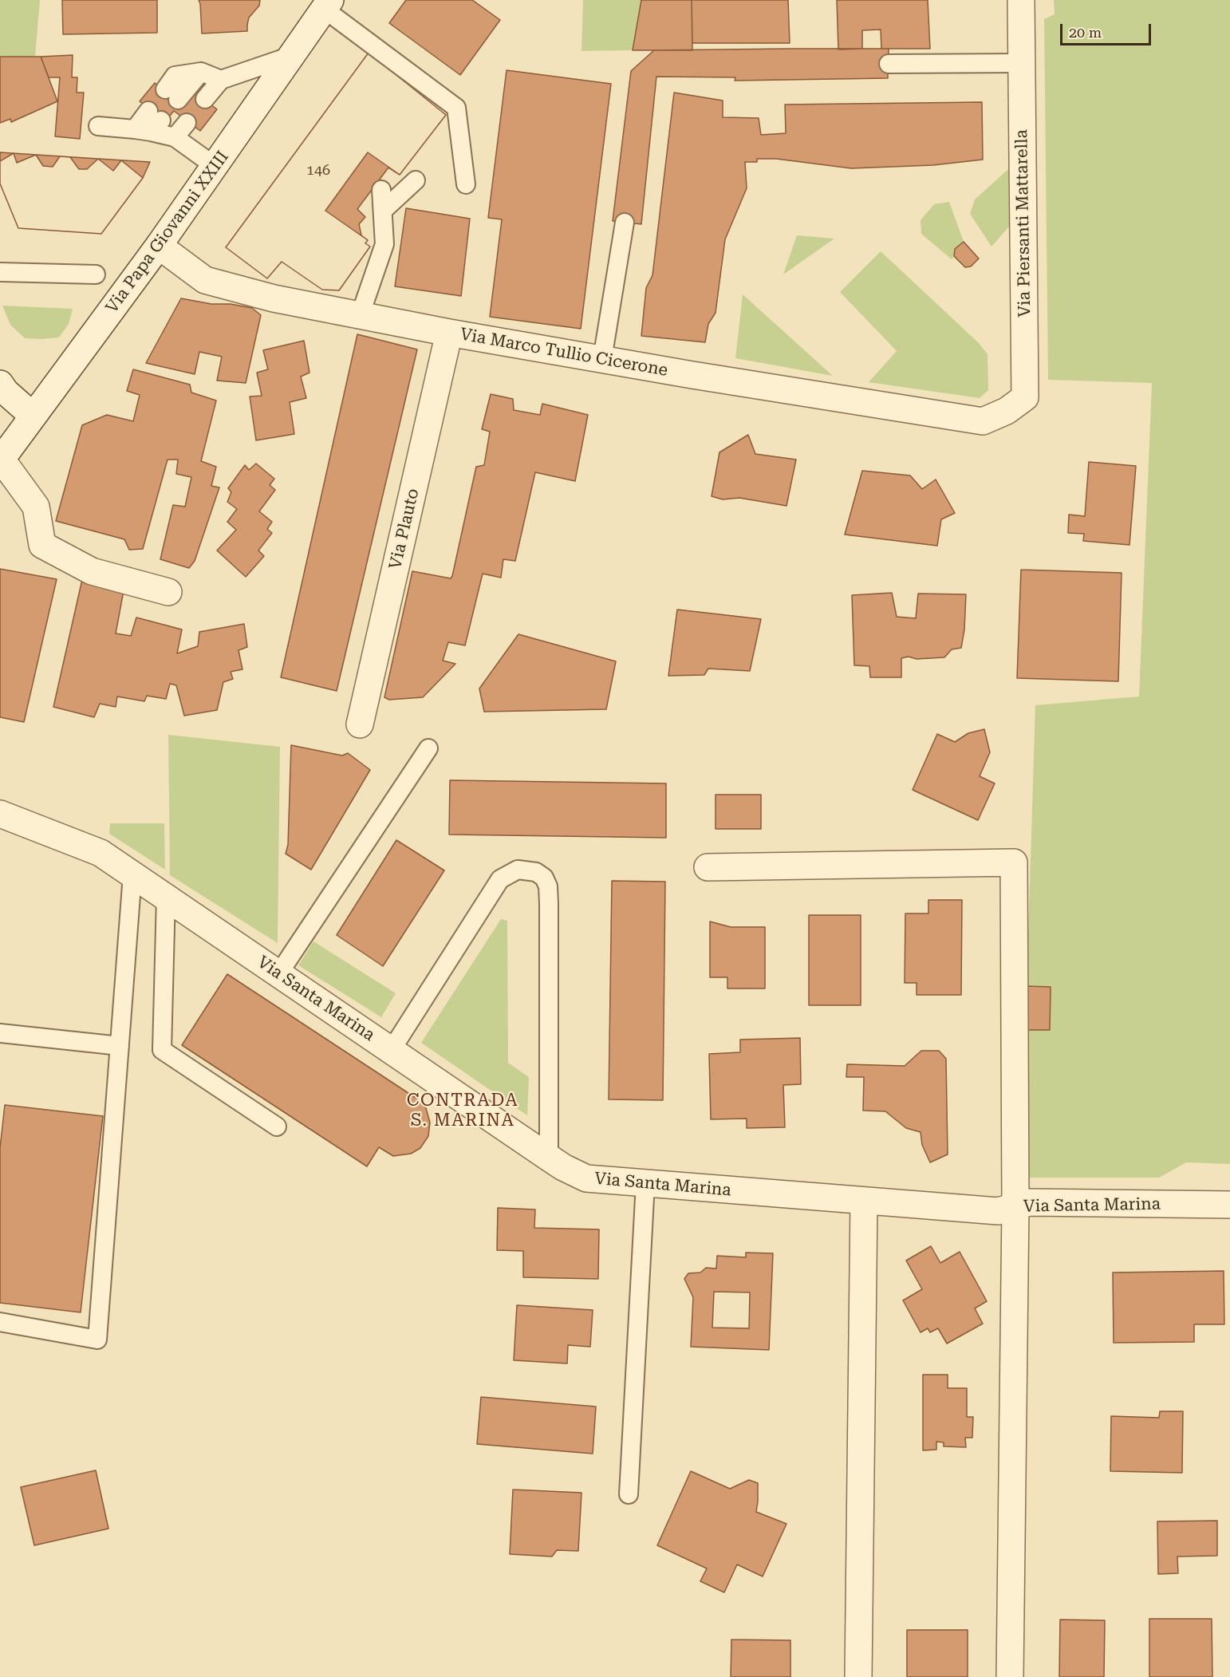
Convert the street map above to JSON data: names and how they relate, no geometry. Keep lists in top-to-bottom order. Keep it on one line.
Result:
{"streets":{"street":["Via Piersanti Mattarella","Via Papa Giovanni XXIII","Via Marco Tullio Cicerone","Via Plauto","Via Santa Marina"]},"crossings":[["Via Piersanti Mattarella","Via Marco Tullio Cicerone"],["Via Papa Giovanni XXIII","Via Marco Tullio Cicerone"],["Via Marco Tullio Cicerone","Via Plauto"]],"districts":["CONTRADA S. MARINA"],"house_numbers":["146"],"scale_bar":"20 m"}
